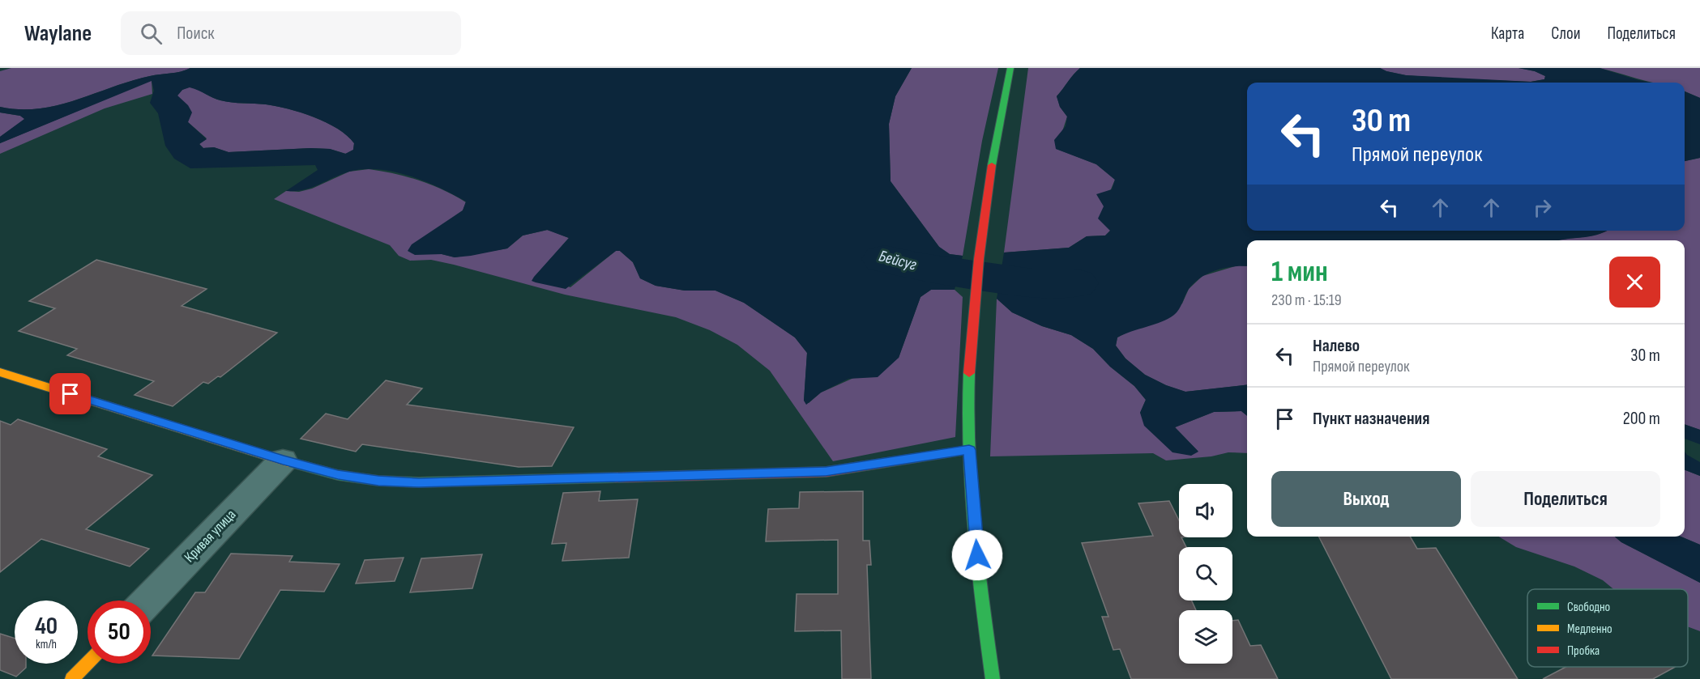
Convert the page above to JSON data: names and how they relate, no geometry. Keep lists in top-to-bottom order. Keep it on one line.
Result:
{"streets":{"street":["Кривая улица"]},"water":["Бейсуг"],"legend":["Свободно","Медленно","Пробка"],"page":{"header":"Waylane","search":"Поиск","nav":["Карта","Слои","Поделиться"],"turn":["30 m","Прямой переулок"],"heading":["1 мин","230 m · 15:19"],"list":[{"name":"Налево","note":"Прямой переулок","value":"30 m"},{"name":"Пункт назначения","value":"200 m"}],"buttons":["Выход","Поделиться"],"speed":"40 km/h","limit":"50"}}
